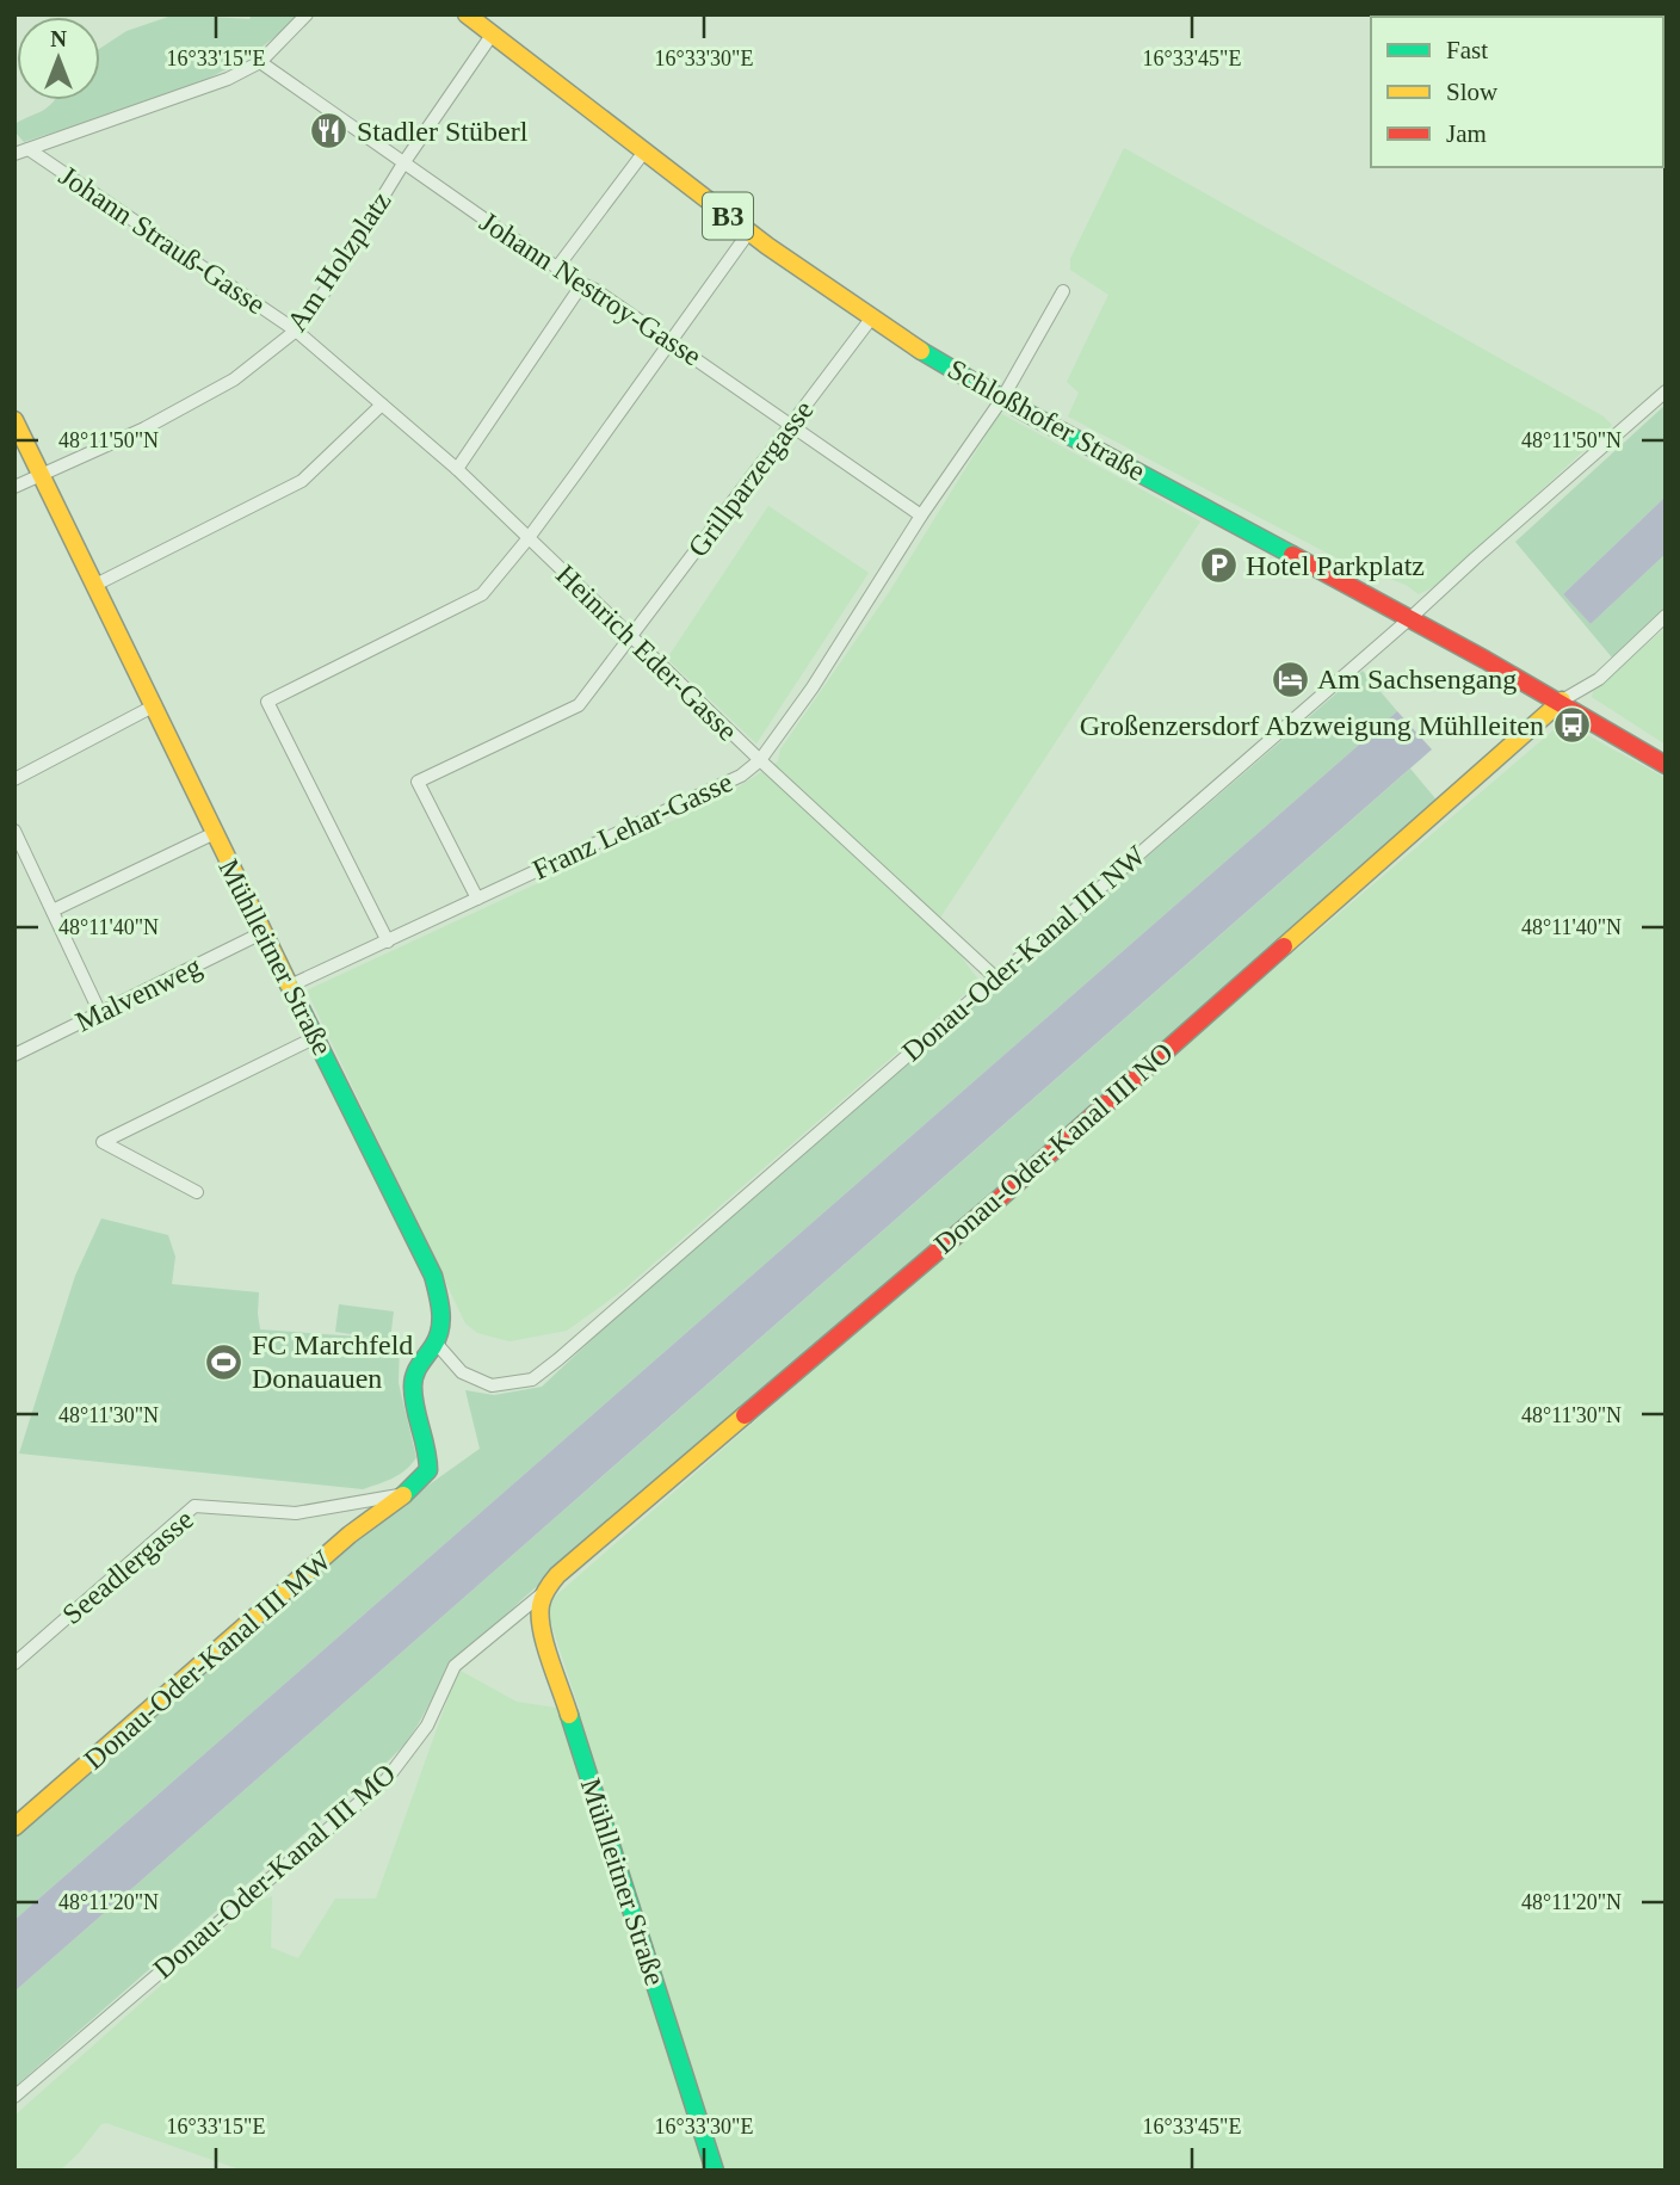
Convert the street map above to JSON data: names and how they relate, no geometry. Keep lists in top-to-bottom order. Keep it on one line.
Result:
{"streets":{"street":["B3","Johann Strauß-Gasse","Am Holzplatz","Johann Nestroy-Gasse","Schloßhofer Straße","Grillparzergasse","Heinrich Eder-Gasse","Franz Lehar-Gasse","Donau-Oder-Kanal III NW","Mühlleitner Straße","Malvenweg","Donau-Oder-Kanal III NO","Seeadlergasse","Donau-Oder-Kanal III MW","Donau-Oder-Kanal III MO"]},"crossings":[["Johann Strauß-Gasse","Am Holzplatz"],["Johann Strauß-Gasse","Heinrich Eder-Gasse"],["Am Holzplatz","Johann Nestroy-Gasse"],["Am Holzplatz","Schloßhofer Straße"],["Am Holzplatz","Heinrich Eder-Gasse"],["Am Holzplatz","Mühlleitner Straße"],["Johann Nestroy-Gasse","Grillparzergasse"],["Johann Nestroy-Gasse","Franz Lehar-Gasse"],["Schloßhofer Straße","Grillparzergasse"],["Schloßhofer Straße","Franz Lehar-Gasse"],["Schloßhofer Straße","Donau-Oder-Kanal III NW"],["Schloßhofer Straße","Donau-Oder-Kanal III NO"],["Grillparzergasse","Heinrich Eder-Gasse"],["Grillparzergasse","Franz Lehar-Gasse"],["Heinrich Eder-Gasse","Franz Lehar-Gasse"],["Heinrich Eder-Gasse","Donau-Oder-Kanal III NW"],["Franz Lehar-Gasse","Mühlleitner Straße"],["Donau-Oder-Kanal III NW","Mühlleitner Straße"],["Mühlleitner Straße","Malvenweg"],["Mühlleitner Straße","Donau-Oder-Kanal III NO"],["Mühlleitner Straße","Seeadlergasse"],["Mühlleitner Straße","Donau-Oder-Kanal III MW"],["Mühlleitner Straße","Donau-Oder-Kanal III MO"],["Donau-Oder-Kanal III NO","Donau-Oder-Kanal III MO"],["Seeadlergasse","Donau-Oder-Kanal III MW"]],"places":{"restaurant":["Stadler Stüberl"],"parking":["Hotel Parkplatz"],"hotel":["Am Sachsengang"],"bus stop":["Großenzersdorf Abzweigung Mühlleiten"],"sports":["FC Marchfeld Donauauen"]},"legend":["Fast","Slow","Jam"],"north":"top","coordinates":["16°33'15\"E","16°33'30\"E","16°33'45\"E","48°11'50\"N","48°11'40\"N","48°11'30\"N","48°11'20\"N"]}
